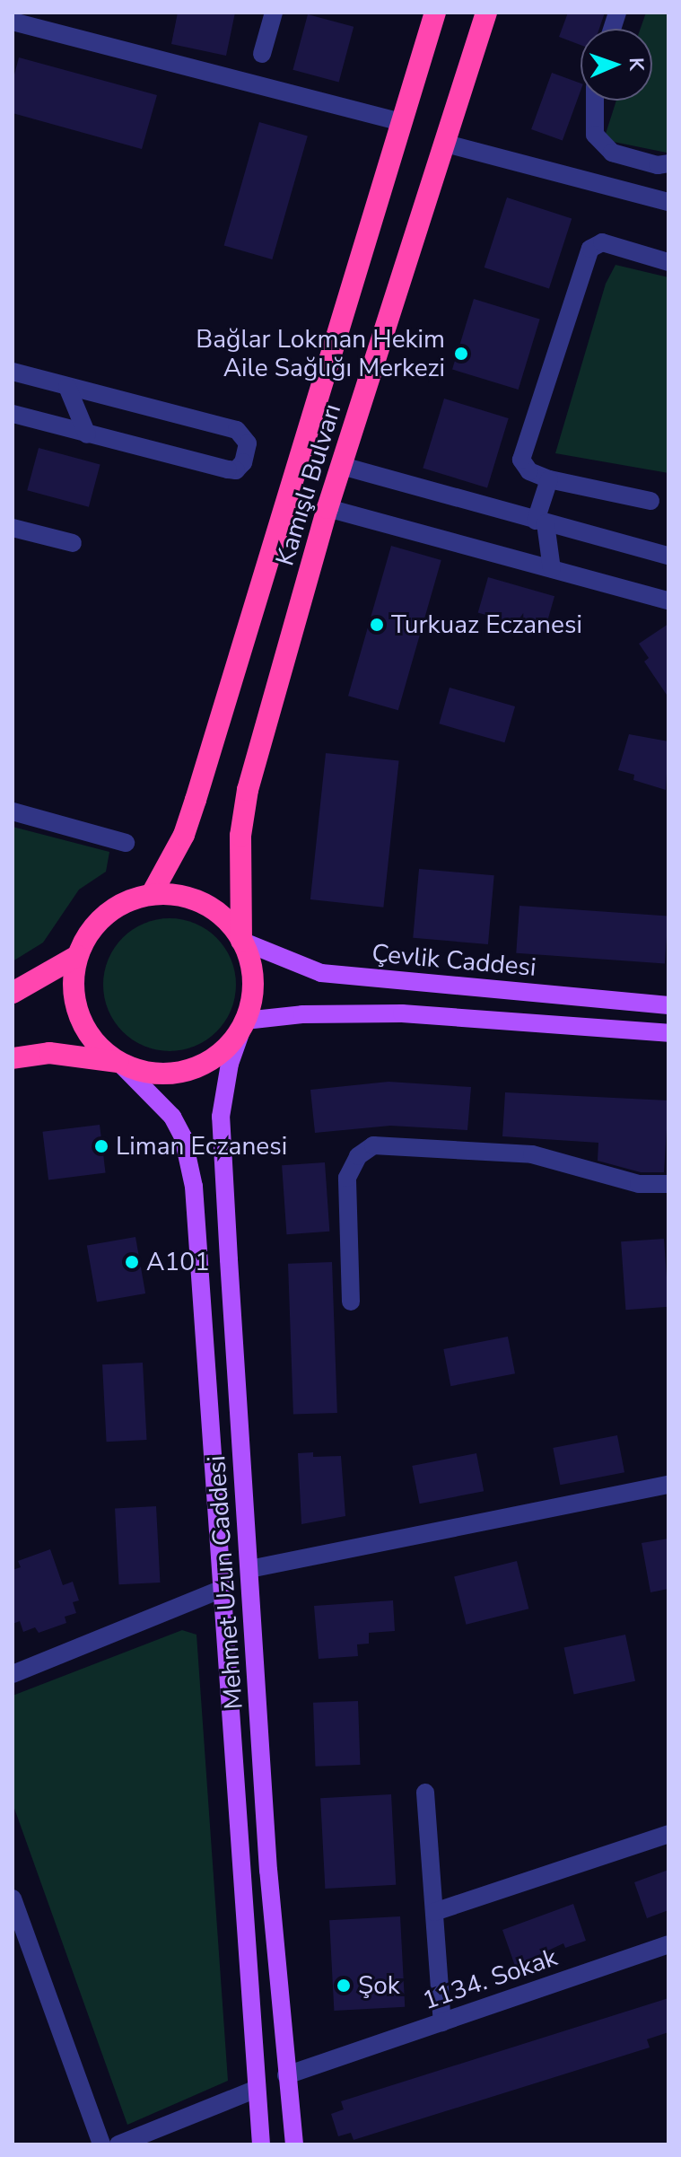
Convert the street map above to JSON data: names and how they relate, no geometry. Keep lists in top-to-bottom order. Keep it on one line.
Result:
{"streets":{"highway":["Kamışlı Bulvarı"],"main road":["Çevlik Caddesi","Mehmet Uzun Caddesi"],"street":["1134. Sokak"]},"crossings":[["Kamışlı Bulvarı","Çevlik Caddesi"],["Kamışlı Bulvarı","Mehmet Uzun Caddesi"],["Çevlik Caddesi","Mehmet Uzun Caddesi"],["Mehmet Uzun Caddesi","1134. Sokak"]],"places":["Bağlar Lokman Hekim Aile Sağlığı Merkezi","Turkuaz Eczanesi","Liman Eczanesi","A101","Şok"],"north":"right"}
